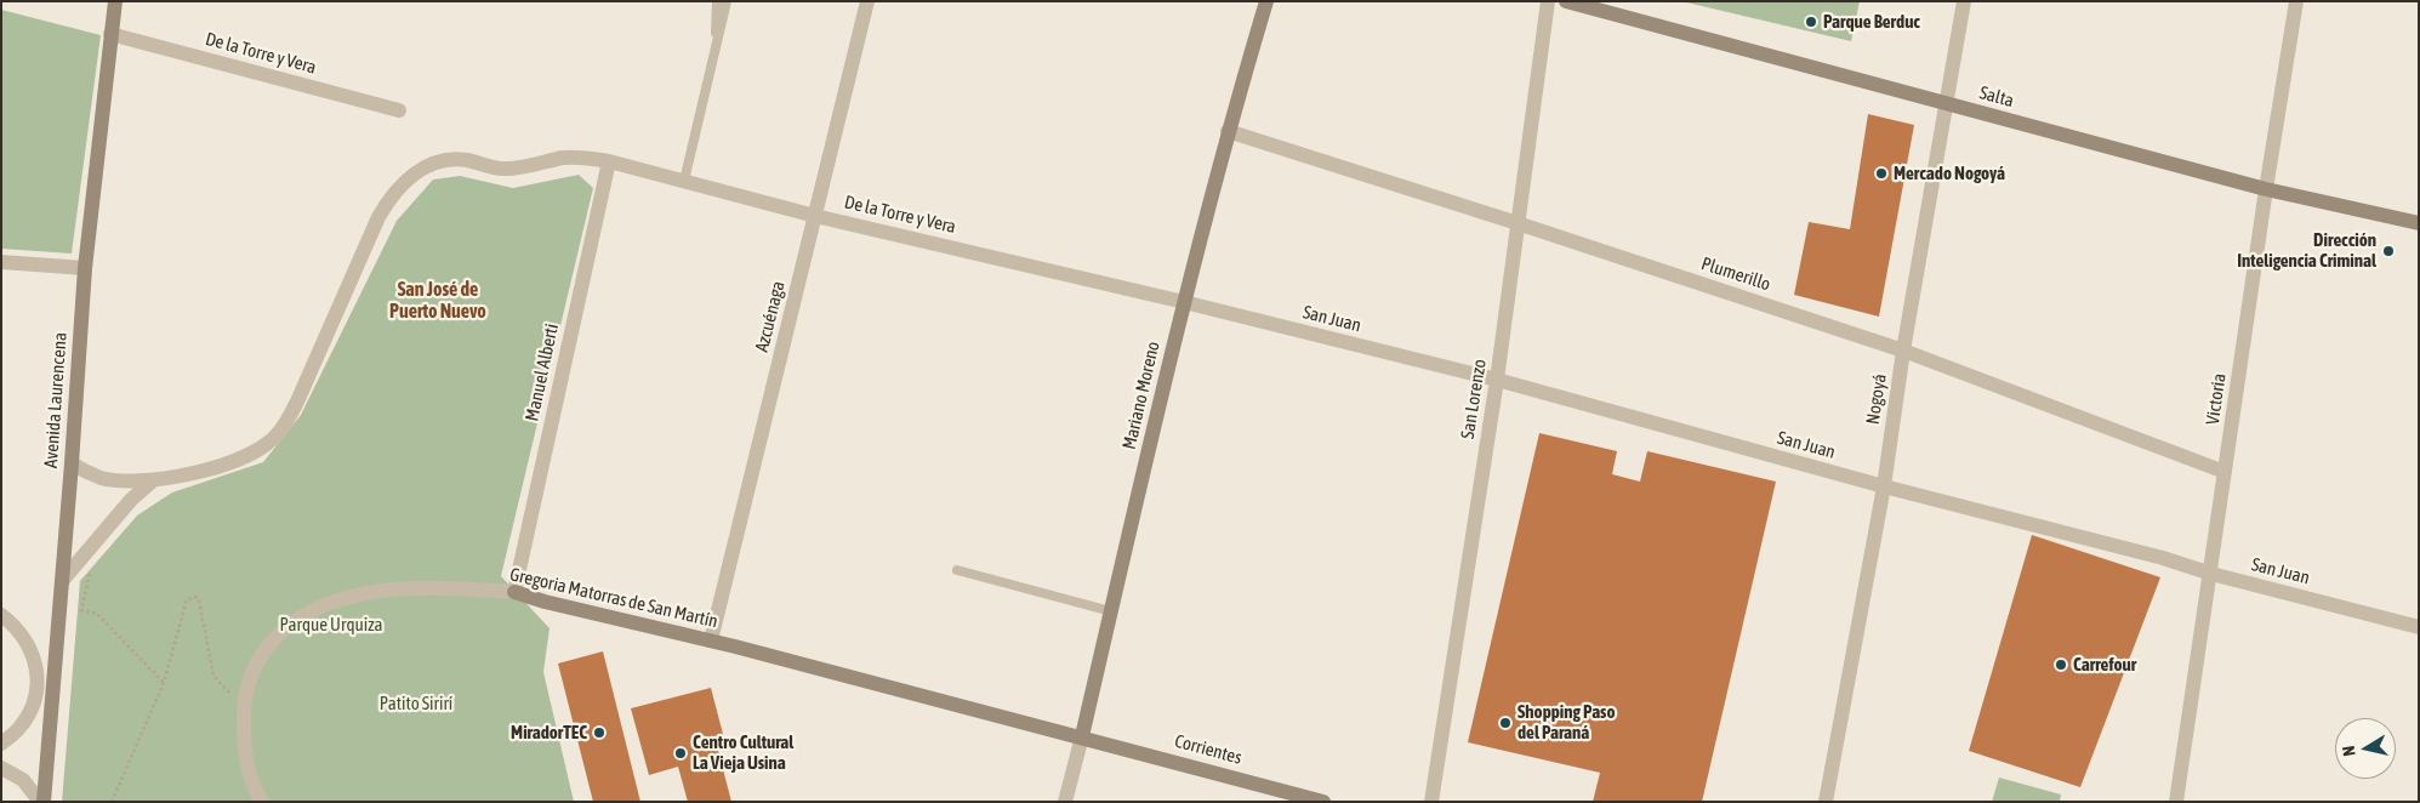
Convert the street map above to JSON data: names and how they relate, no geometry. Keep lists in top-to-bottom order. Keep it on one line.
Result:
{"streets":{"street":["De la Torre y Vera","Salta","Plumerillo","Azcuénaga","San Juan","Manuel Alberti","Mariano Moreno","San Lorenzo","Nogoyá","Victoria","Avenida Laurencena","Gregoria Matorras de San Martín","Corrientes"]},"crossings":[["De la Torre y Vera","Azcuénaga"],["De la Torre y Vera","San Juan"],["De la Torre y Vera","Manuel Alberti"],["De la Torre y Vera","Mariano Moreno"],["De la Torre y Vera","Avenida Laurencena"],["Salta","Nogoyá"],["Salta","Victoria"],["Plumerillo","Mariano Moreno"],["Plumerillo","San Lorenzo"],["Plumerillo","Nogoyá"],["Plumerillo","Victoria"],["Azcuénaga","Gregoria Matorras de San Martín"],["San Juan","Mariano Moreno"],["San Juan","San Lorenzo"],["San Juan","Nogoyá"],["San Juan","Victoria"],["Manuel Alberti","Gregoria Matorras de San Martín"],["Mariano Moreno","Gregoria Matorras de San Martín"],["Mariano Moreno","Corrientes"],["Gregoria Matorras de San Martín","Corrientes"]],"districts":["San José de Puerto Nuevo"],"parks":["Parque Urquiza","Patito Sirirí"],"places":["Parque Berduc","Mercado Nogoyá","Dirección Inteligencia Criminal","Carrefour","Shopping Paso del Paraná","MiradorTEC","Centro Cultural La Vieja Usina"],"north":"left"}
